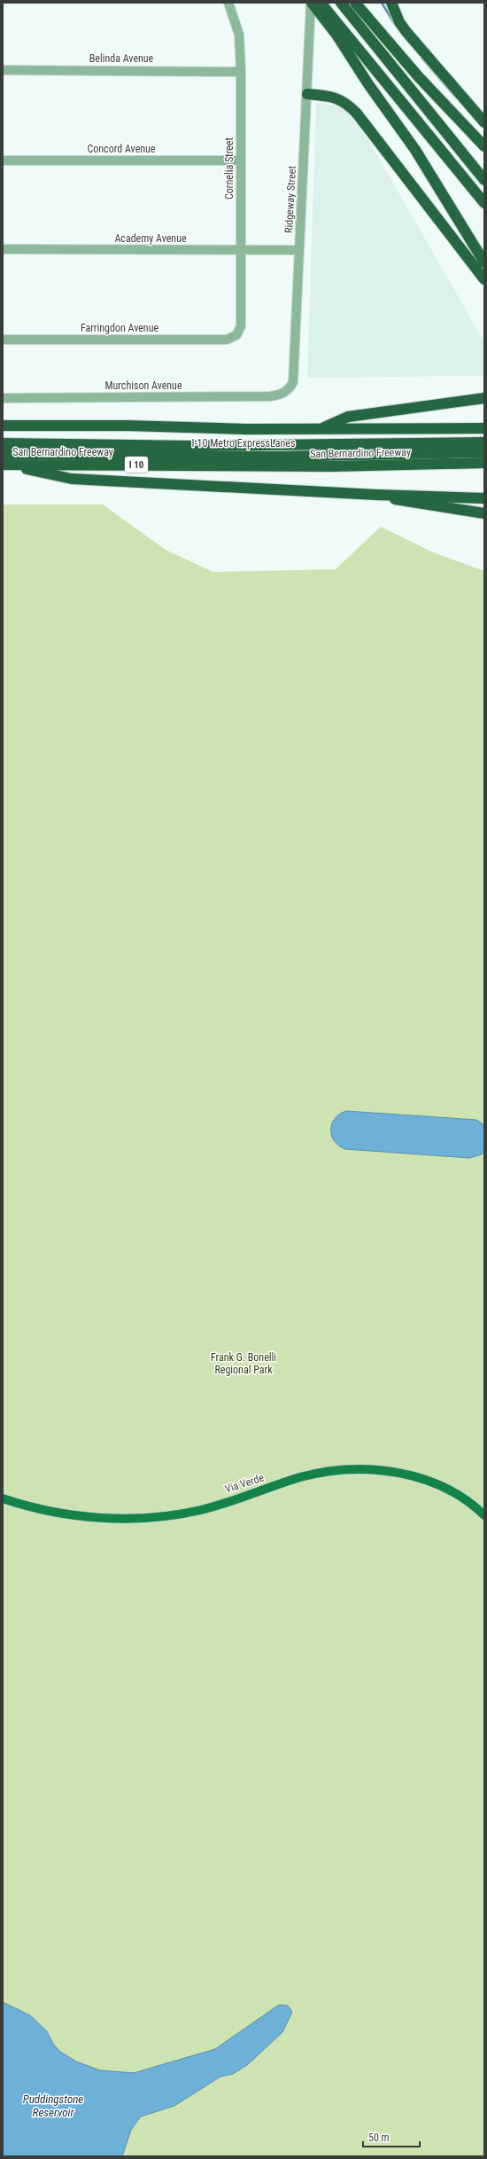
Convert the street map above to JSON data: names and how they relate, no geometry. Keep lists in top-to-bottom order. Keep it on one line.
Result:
{"streets":{"highway":["I-10 Metro ExpressLanes","San Bernardino Freeway","I 10"],"main road":["Via Verde"],"street":["Belinda Avenue","Concord Avenue","Cornelia Street","Ridgeway Street","Academy Avenue","Farringdon Avenue","Murchison Avenue"]},"crossings":[["Belinda Avenue","Cornelia Street"],["Concord Avenue","Cornelia Street"],["Cornelia Street","Academy Avenue"],["Cornelia Street","Farringdon Avenue"],["Ridgeway Street","Academy Avenue"],["Ridgeway Street","Murchison Avenue"]],"water":["Puddingstone Reservoir"],"parks":["Frank G. Bonelli Regional Park"],"scale_bar":"50 m"}
